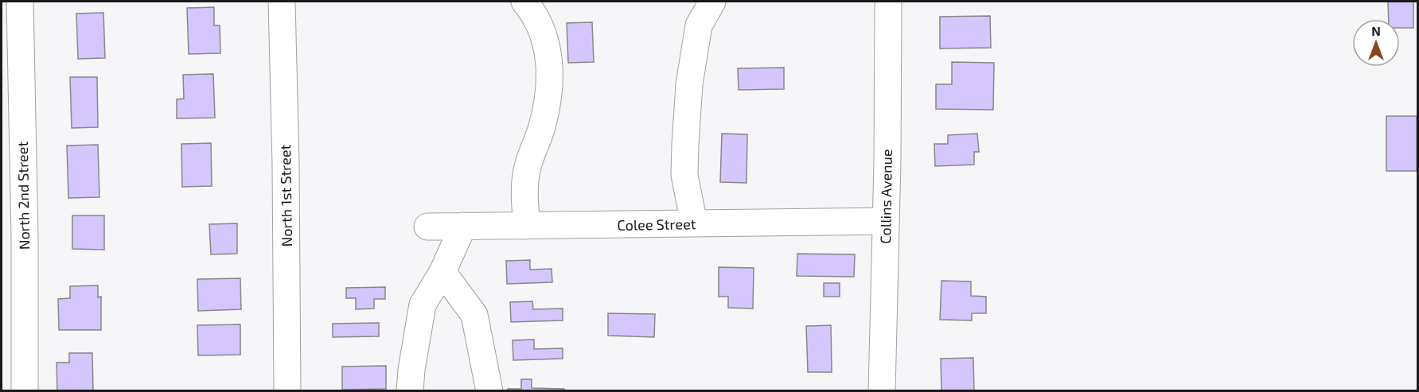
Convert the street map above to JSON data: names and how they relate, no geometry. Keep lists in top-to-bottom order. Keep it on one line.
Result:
{"streets":{"street":["North 2nd Street","North 1st Street","Collins Avenue","Colee Street"]},"crossings":[["Collins Avenue","Colee Street"]],"north":"top"}
